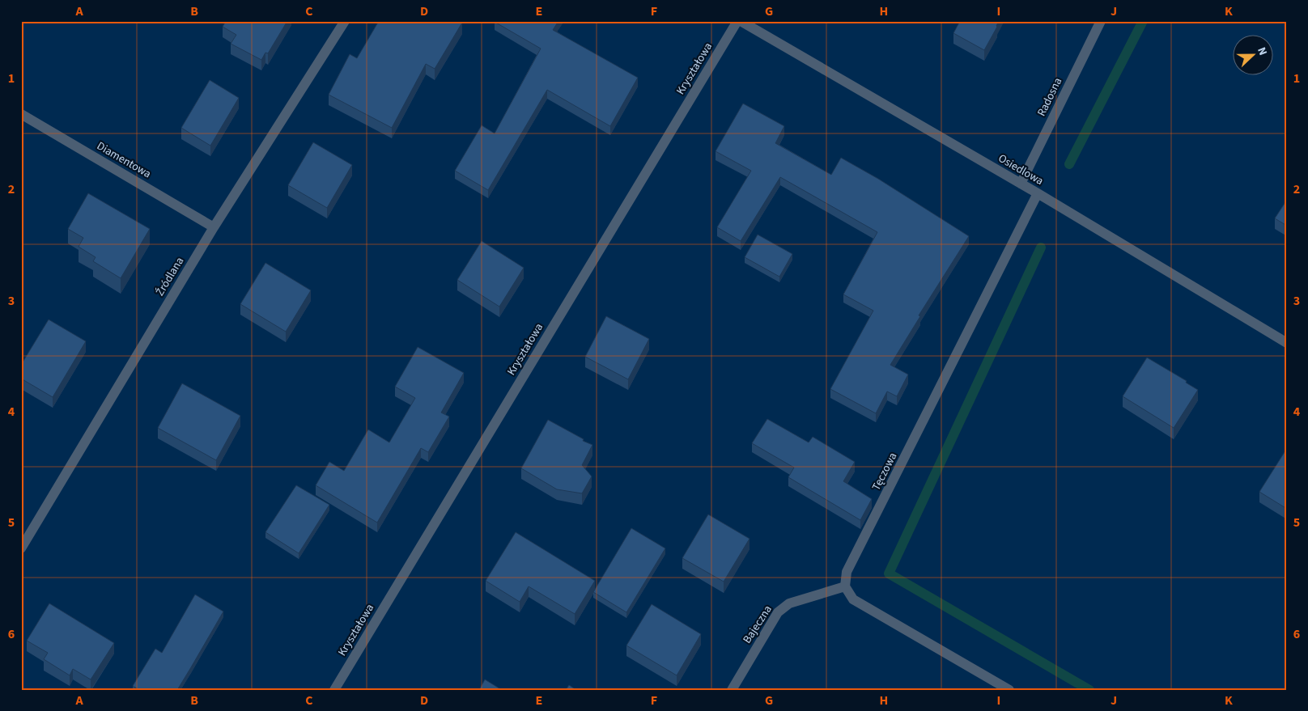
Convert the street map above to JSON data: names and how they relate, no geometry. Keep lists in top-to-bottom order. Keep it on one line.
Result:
{"streets":{"street":["Kryształowa","Radosna","Diamentowa","Osiedlowa","Źródlana","Tęczowa","Bajeczna"]},"crossings":[["Radosna","Osiedlowa"],["Diamentowa","Źródlana"],["Osiedlowa","Tęczowa"],["Tęczowa","Bajeczna"]],"north":"right","grid":{"columns":["A","B","C","D","E","F","G","H","I","J","K"],"rows":["1","2","3","4","5","6"]}}
